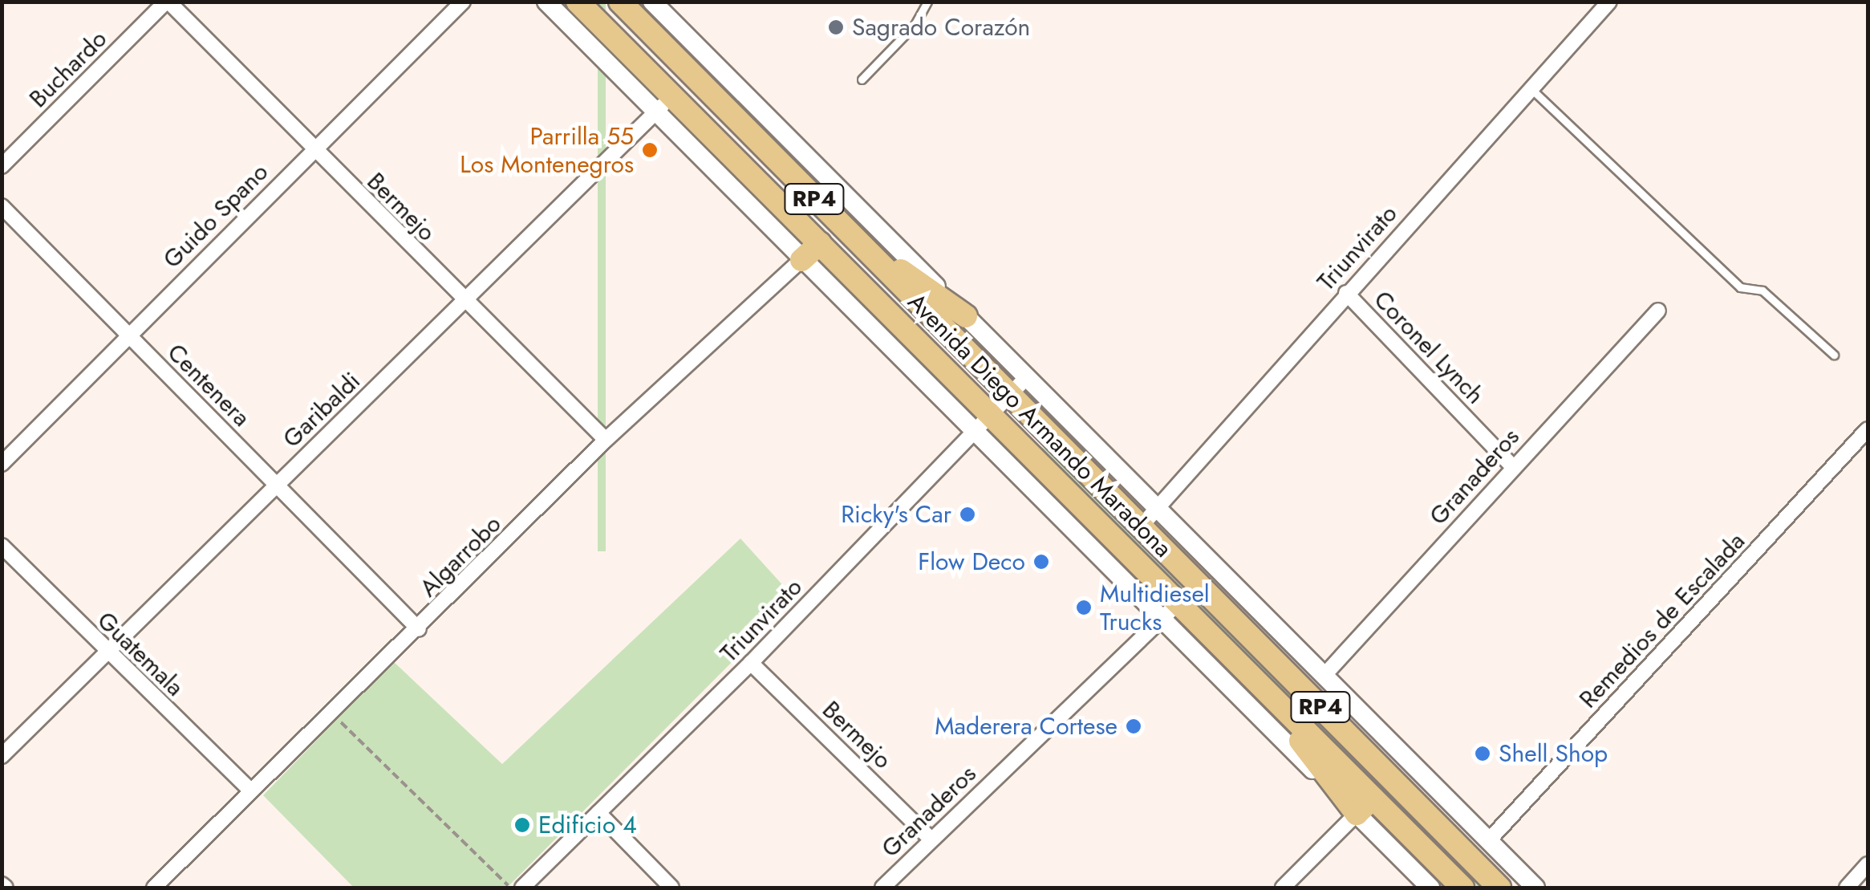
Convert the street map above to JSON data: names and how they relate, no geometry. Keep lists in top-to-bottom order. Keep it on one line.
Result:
{"streets":{"main road":["RP4","Avenida Diego Armando Maradona"],"street":["Buchardo","Bermejo","Guido Spano","Triunvirato","Coronel Lynch","Centenera","Garibaldi","Granaderos","Algarrobo","Remedios de Escalada","Guatemala"]},"crossings":[["Buchardo","Bermejo"],["Bermejo","Guido Spano"],["Bermejo","Triunvirato"],["Bermejo","Garibaldi"],["Bermejo","Granaderos"],["Bermejo","Algarrobo"],["Guido Spano","Centenera"],["Triunvirato","Coronel Lynch"],["Triunvirato","Avenida Diego Armando Maradona"],["Coronel Lynch","Granaderos"],["Centenera","Garibaldi"],["Centenera","Algarrobo"],["Garibaldi","Avenida Diego Armando Maradona"],["Garibaldi","Guatemala"],["Avenida Diego Armando Maradona","Granaderos"],["Avenida Diego Armando Maradona","Algarrobo"],["Avenida Diego Armando Maradona","Remedios de Escalada"],["Algarrobo","Guatemala"]],"places":["Sagrado Corazón","Parrilla 55 Los Montenegros","Ricky's Car","Flow Deco","Multidiesel Trucks","Maderera Cortese","Shell Shop","Edificio 4"]}
